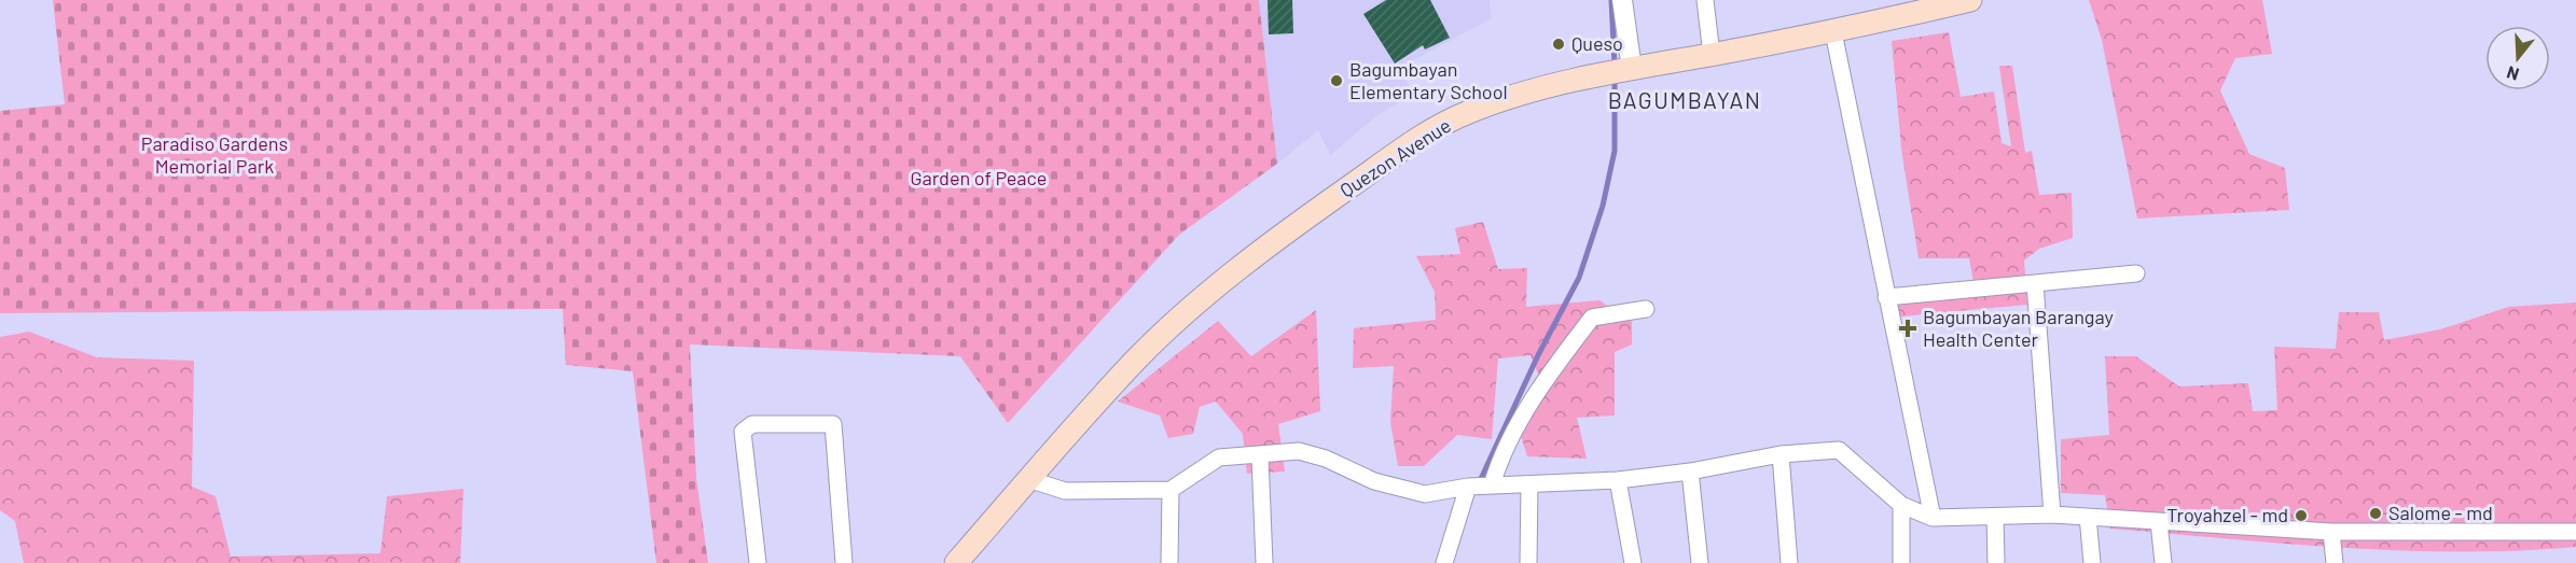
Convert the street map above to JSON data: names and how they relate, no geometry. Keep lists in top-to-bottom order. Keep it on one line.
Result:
{"streets":{"main road":["Quezon Avenue"]},"districts":["BAGUMBAYAN"],"parks":["Paradiso Gardens Memorial Park","Garden of Peace"],"places":{"other":["Queso","Bagumbayan Elementary School","Salome - md","Troyahzel - md"],"health":["Bagumbayan Barangay Health Center"]},"north":"bottom"}
